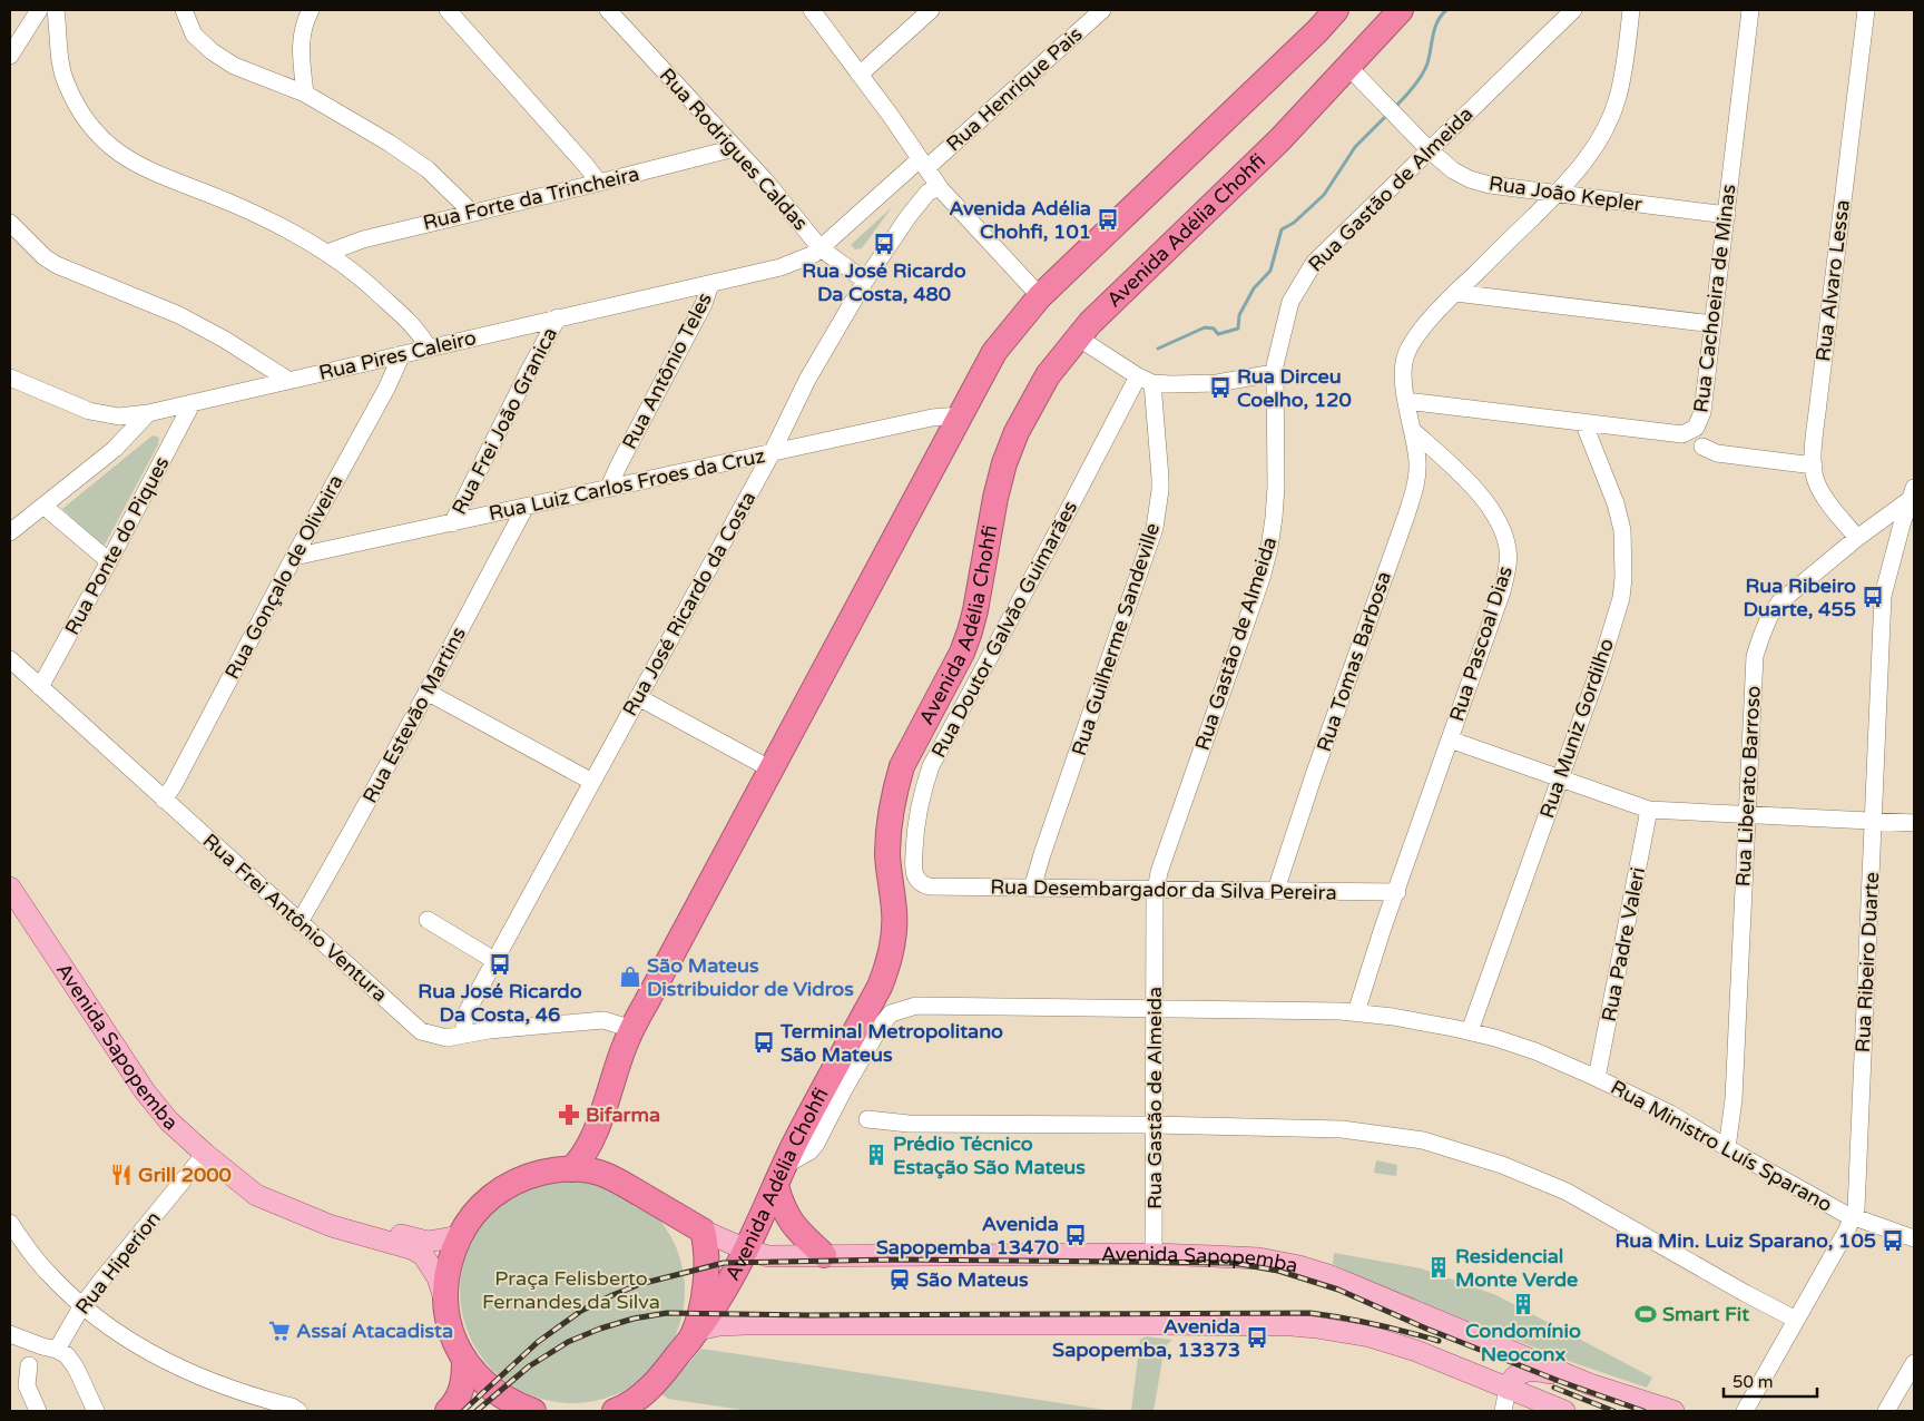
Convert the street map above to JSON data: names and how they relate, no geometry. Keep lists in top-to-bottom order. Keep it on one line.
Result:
{"streets":{"highway":["Avenida Adélia Chohfi"],"main road":["Avenida Sapopemba"],"street":["Rua Henrique Pais","Rua Rodrigues Caldas","Rua Gastão de Almeida","Rua João Kepler","Rua Forte da Trincheira","Rua Alvaro Lessa","Rua Cachoeira de Minas","Rua Pires Caleiro","Rua Antônio Teles","Rua Frei João Granica","Rua Luiz Carlos Froes da Cruz","Rua Ponte do Piques","Rua Gonçalo de Oliveira","Rua José Ricardo da Costa","Rua Doutor Galvão Guimarães","Rua Guilherme Sandeville","Rua Pascoal Dias","Rua Tomas Barbosa","Rua Estevão Martins","Rua Muniz Gordilho","Rua Liberato Barroso","Rua Desembargador da Silva Pereira","Rua Frei Antônio Ventura","Rua Padre Valeri","Rua Ribeiro Duarte","Rua Ministro Luís Sparano","Rua Hiperion"]},"crossings":[["Rua Henrique Pais","Rua Rodrigues Caldas"],["Rua Henrique Pais","Rua Pires Caleiro"],["Rua Rodrigues Caldas","Rua Forte da Trincheira"],["Rua Rodrigues Caldas","Rua Pires Caleiro"],["Rua Rodrigues Caldas","Rua José Ricardo da Costa"],["Rua Gastão de Almeida","Rua João Kepler"],["Rua Gastão de Almeida","Rua Desembargador da Silva Pereira"],["Rua Gastão de Almeida","Avenida Sapopemba"],["Rua Gastão de Almeida","Rua Ministro Luís Sparano"],["Rua João Kepler","Avenida Adélia Chohfi"],["Rua João Kepler","Rua Cachoeira de Minas"],["Avenida Adélia Chohfi","Avenida Sapopemba"],["Avenida Adélia Chohfi","Rua Ministro Luís Sparano"],["Rua Alvaro Lessa","Rua Liberato Barroso"],["Rua Cachoeira de Minas","Rua Muniz Gordilho"],["Rua Pires Caleiro","Rua Antônio Teles"],["Rua Pires Caleiro","Rua Frei João Granica"],["Rua Pires Caleiro","Rua Ponte do Piques"],["Rua Pires Caleiro","Rua Gonçalo de Oliveira"],["Rua Antônio Teles","Rua Luiz Carlos Froes da Cruz"],["Rua Frei João Granica","Rua Luiz Carlos Froes da Cruz"],["Rua Luiz Carlos Froes da Cruz","Rua Gonçalo de Oliveira"],["Rua Luiz Carlos Froes da Cruz","Rua José Ricardo da Costa"],["Rua Luiz Carlos Froes da Cruz","Rua Estevão Martins"],["Rua Ponte do Piques","Rua Frei Antônio Ventura"],["Rua Gonçalo de Oliveira","Rua Frei Antônio Ventura"],["Rua José Ricardo da Costa","Rua Frei Antônio Ventura"],["Rua Doutor Galvão Guimarães","Rua Guilherme Sandeville"],["Rua Doutor Galvão Guimarães","Rua Desembargador da Silva Pereira"],["Rua Guilherme Sandeville","Rua Desembargador da Silva Pereira"],["Rua Pascoal Dias","Rua Tomas Barbosa"],["Rua Pascoal Dias","Rua Desembargador da Silva Pereira"],["Rua Pascoal Dias","Rua Ministro Luís Sparano"],["Rua Tomas Barbosa","Rua Desembargador da Silva Pereira"],["Rua Estevão Martins","Rua Frei Antônio Ventura"],["Rua Muniz Gordilho","Rua Ministro Luís Sparano"],["Rua Liberato Barroso","Rua Ribeiro Duarte"],["Rua Liberato Barroso","Rua Ministro Luís Sparano"],["Rua Padre Valeri","Rua Ministro Luís Sparano"],["Rua Ribeiro Duarte","Rua Ministro Luís Sparano"],["Avenida Sapopemba","Rua Hiperion"]],"parks":["Praça Felisberto Fernandes da Silva"],"places":{"bus stop":["Avenida Adélia Chohfi, 101","Rua José Ricardo Da Costa, 480","Rua Dirceu Coelho, 120","Rua Ribeiro Duarte, 455","Rua José Ricardo Da Costa, 46","Terminal Metropolitano São Mateus","Avenida Sapopemba 13470","Rua Min. Luiz Sparano, 105","Avenida Sapopemba, 13373"],"shop":["São Mateus Distribuidor de Vidros"],"pharmacy":["Bifarma"],"building":["Prédio Técnico Estação São Mateus","Residencial Monte Verde","Condomínio Neoconx"],"restaurant":["Grill 2000"],"station":["São Mateus"],"sports":["Smart Fit"],"supermarket":["Assaí Atacadista"]},"scale_bar":"50 m"}
